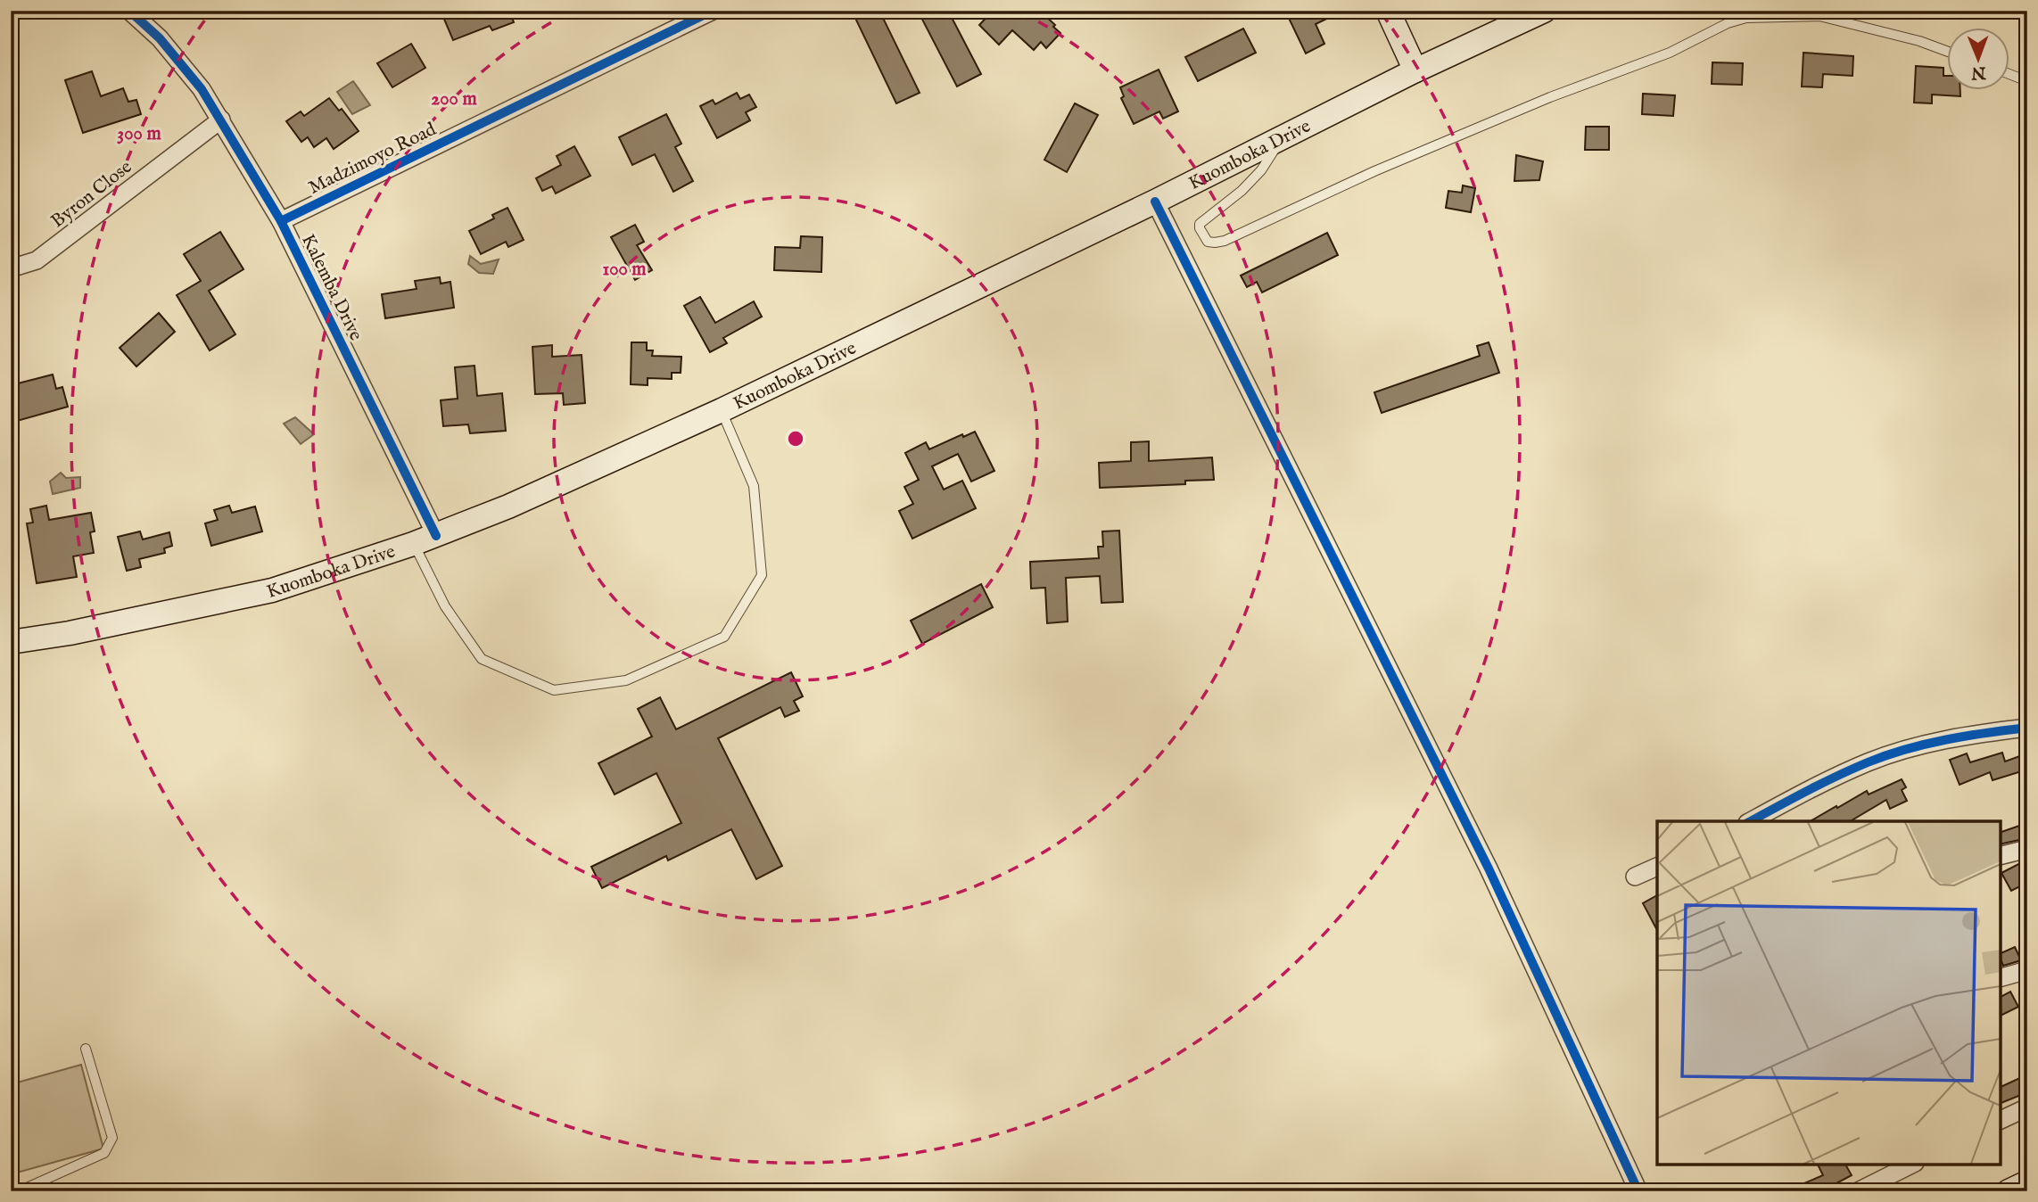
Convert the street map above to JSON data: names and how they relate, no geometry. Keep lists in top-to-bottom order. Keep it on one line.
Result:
{"streets":{"main road":["Kuomboka Drive"],"street":["Madzimoyo Road","Byron Close","Kalemba Drive"]},"crossings":[["Kuomboka Drive","Kalemba Drive"],["Madzimoyo Road","Kalemba Drive"],["Byron Close","Kalemba Drive"]],"north":"bottom","rings":["200 m","300 m","100 m"]}
